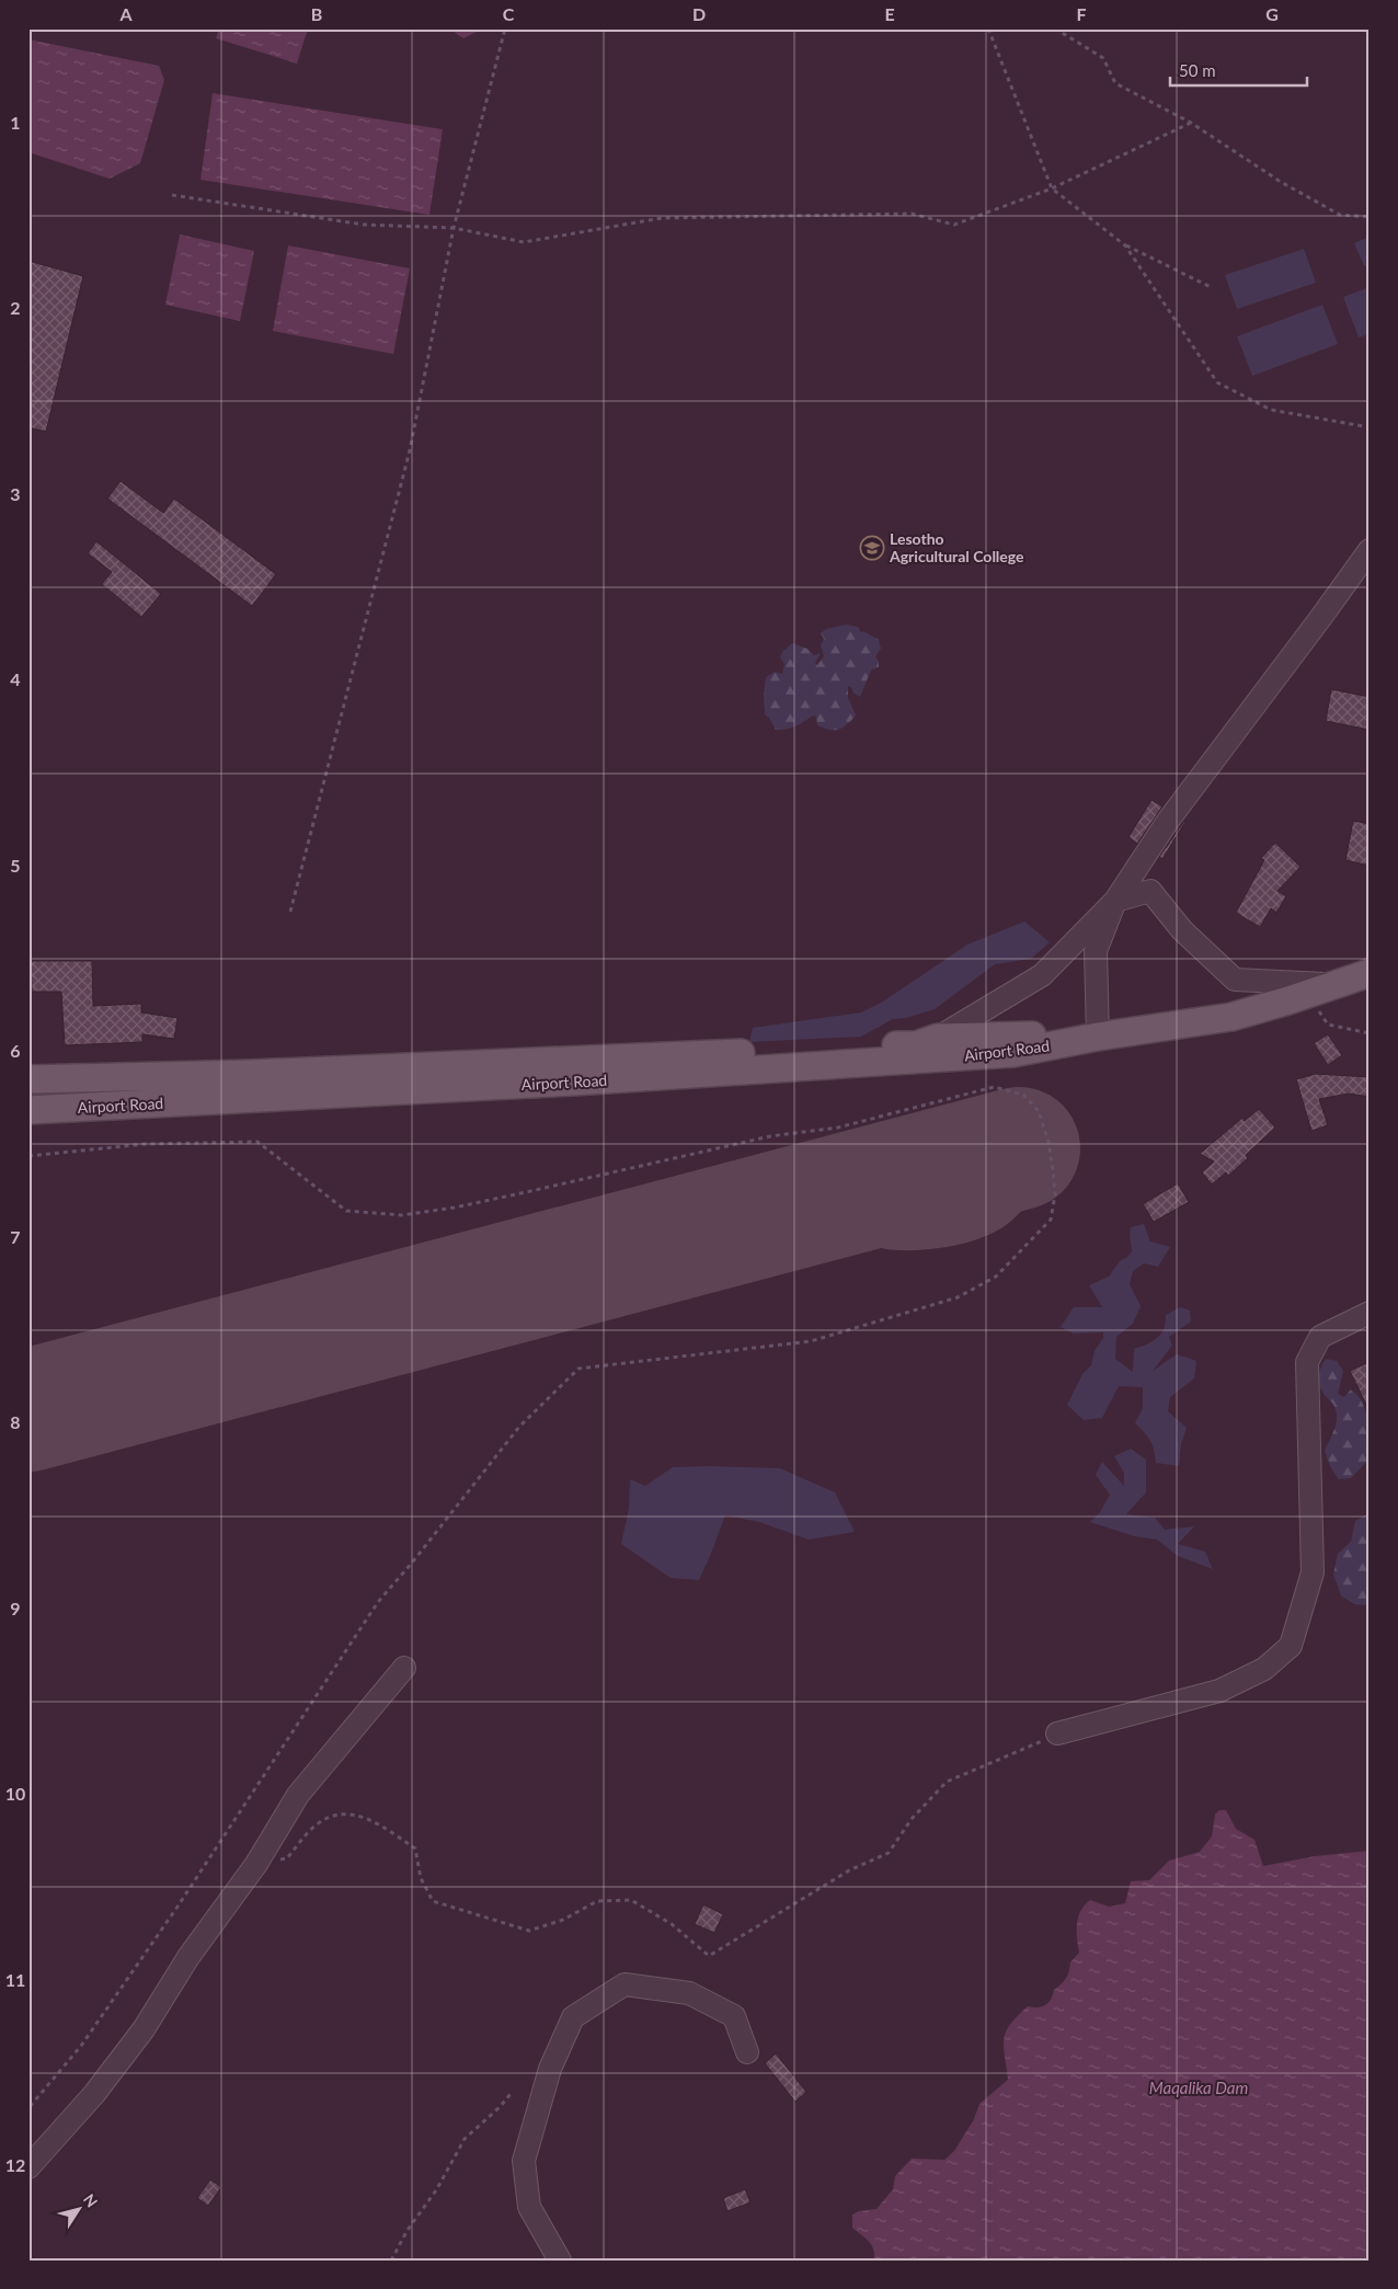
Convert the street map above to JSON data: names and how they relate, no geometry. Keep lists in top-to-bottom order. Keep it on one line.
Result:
{"streets":{"main road":["Airport Road"]},"water":["Maqalika Dam"],"places":{"school or university":["Lesotho Agricultural College"]},"scale_bar":"50 m","north":"top right","grid":{"columns":["A","B","C","D","E","F","G"],"rows":["1","2","3","4","5","6","7","8","9","10","11","12"]}}
